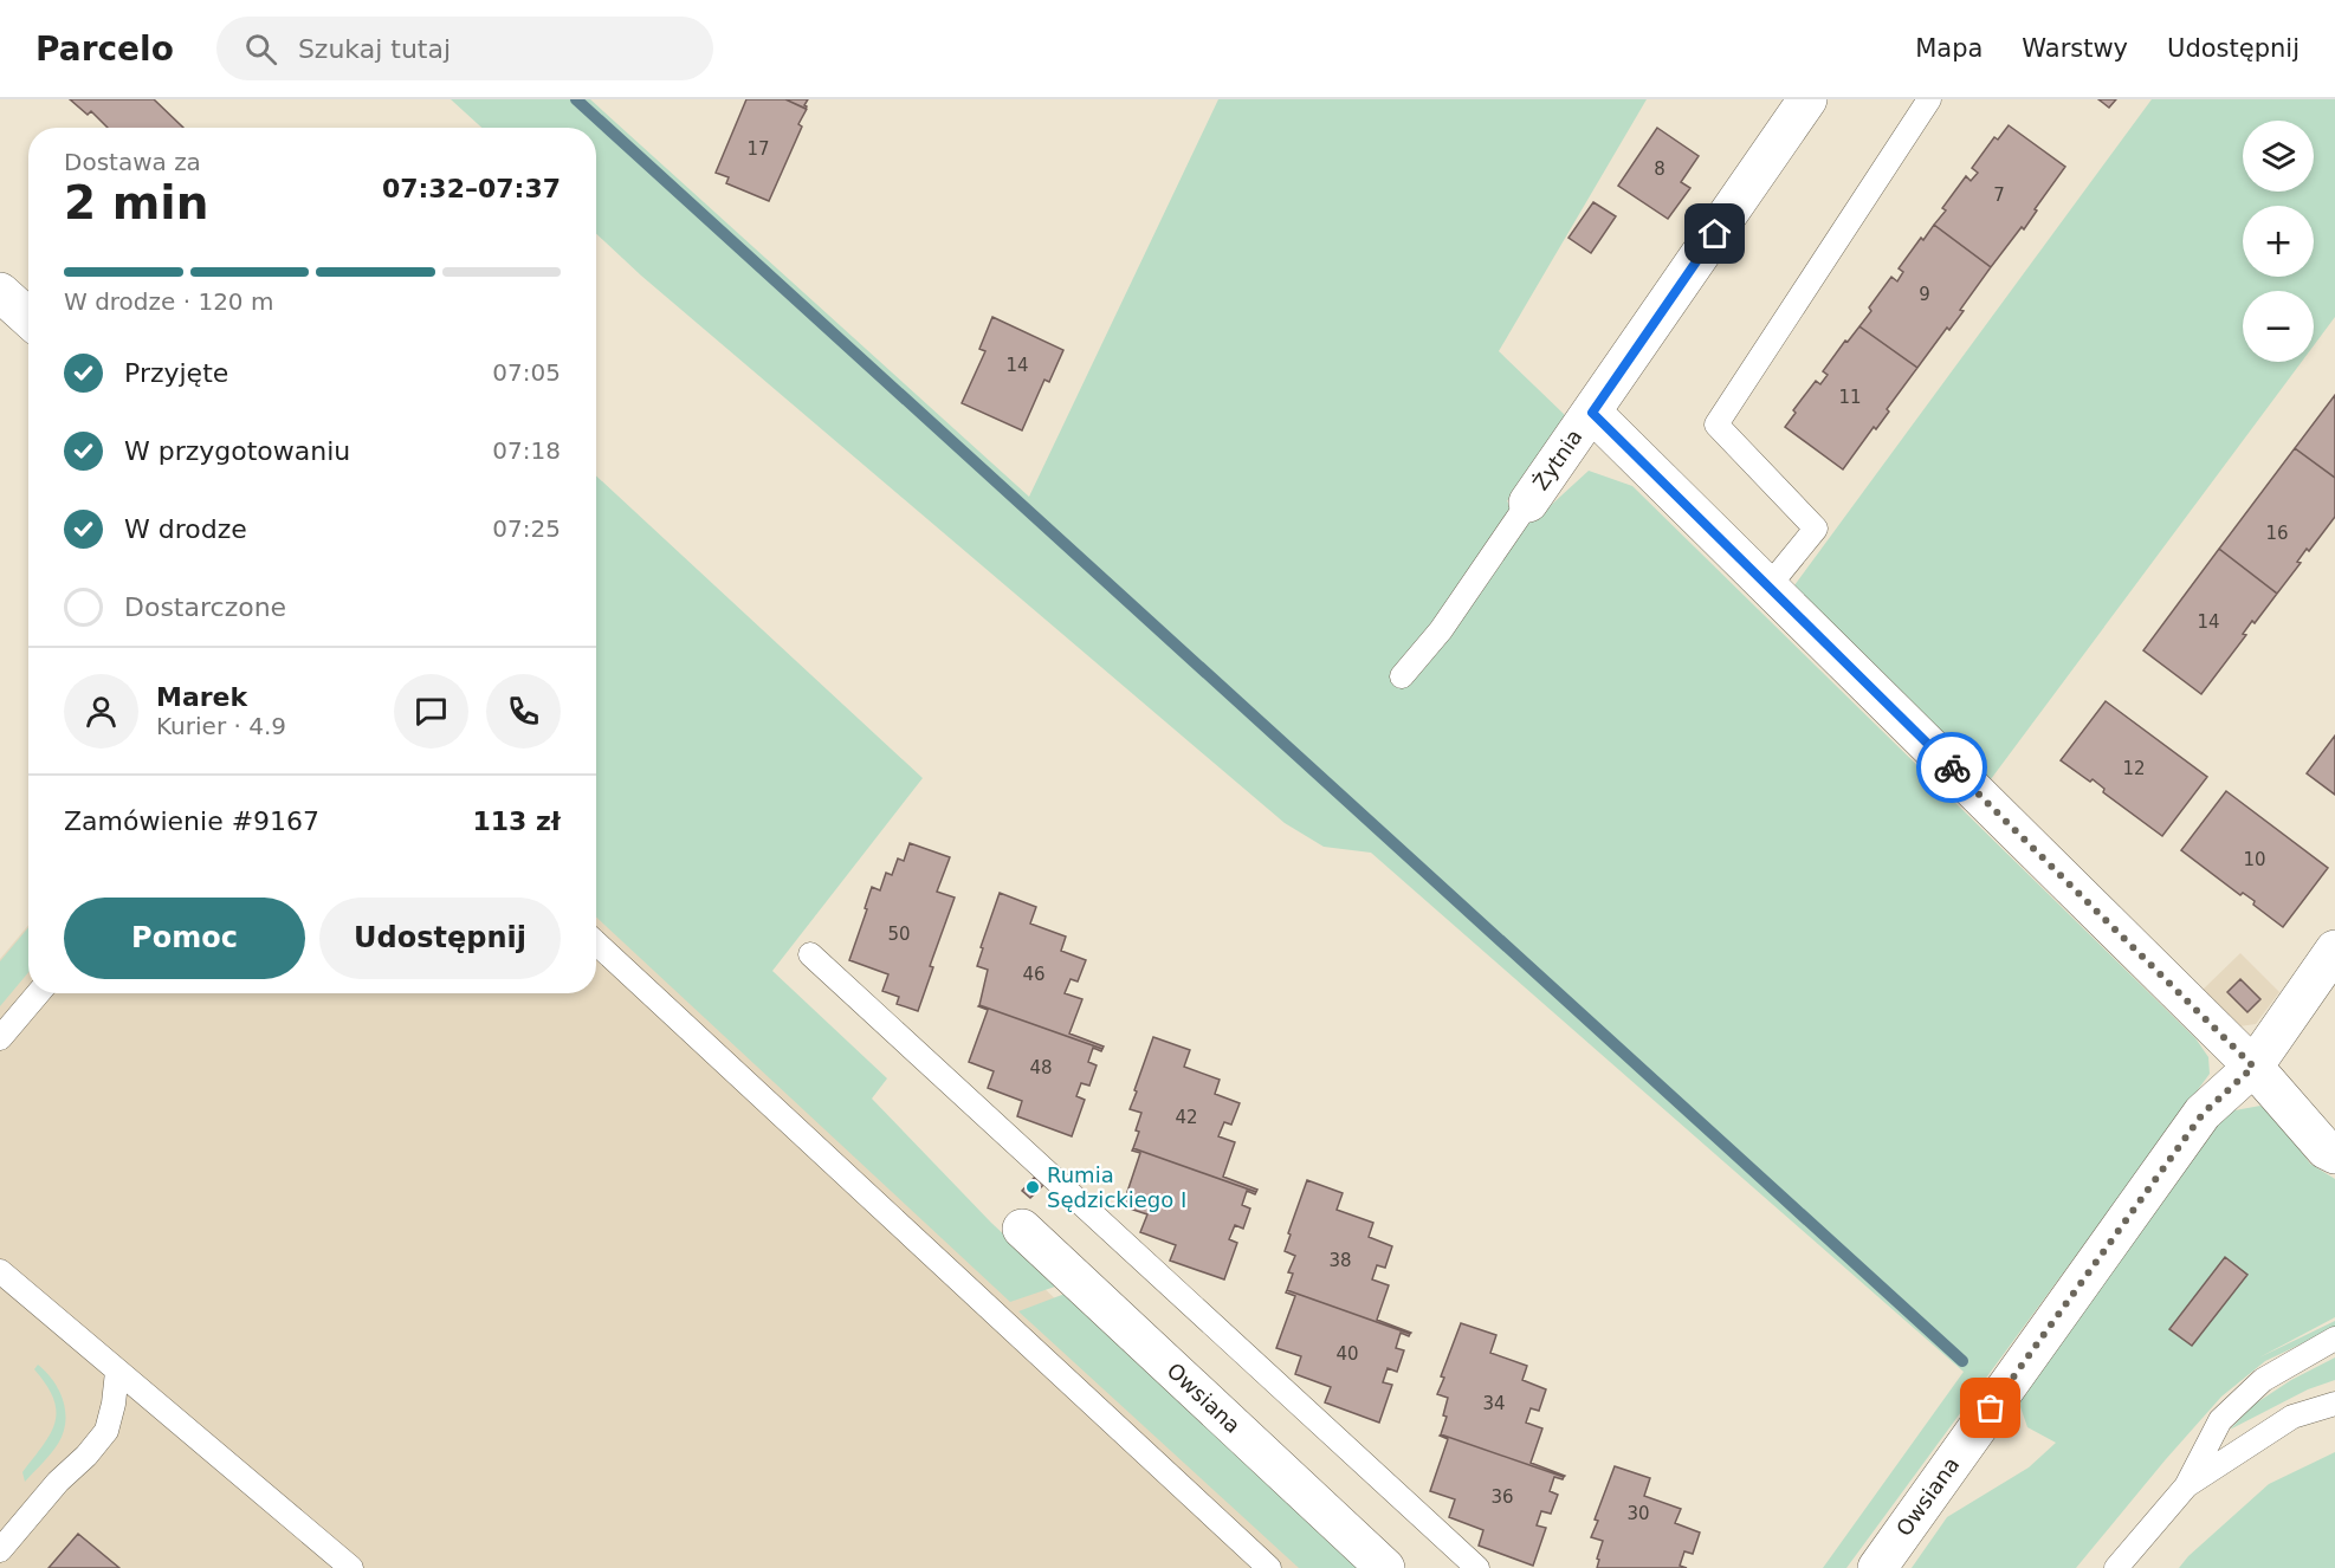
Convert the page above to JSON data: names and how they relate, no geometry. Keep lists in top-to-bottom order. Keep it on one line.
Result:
{"streets":{"street":["Żytnia","Owsiana"]},"places":["Rumia Sędzickiego I"],"house_numbers":["17","8","7","9","14","11","16","14","12","10","50","46","48","42","38","40","34","36","30"],"page":{"header":"Parcelo","search":"Szukaj tutaj","nav":["Mapa","Warstwy","Udostępnij"],"map_buttons":["+","−"],"heading":["2 min","Dostawa za","07:32–07:37"],"panel":["Marek","Kurier · 4.9","Zamówienie #9167","113 zł"],"bar":"W drodze · 120 m","list":[["Przyjęte","07:05"],["W przygotowaniu","07:18"],["W drodze","07:25"],"Dostarczone"],"buttons":["Pomoc","Udostępnij"]}}
